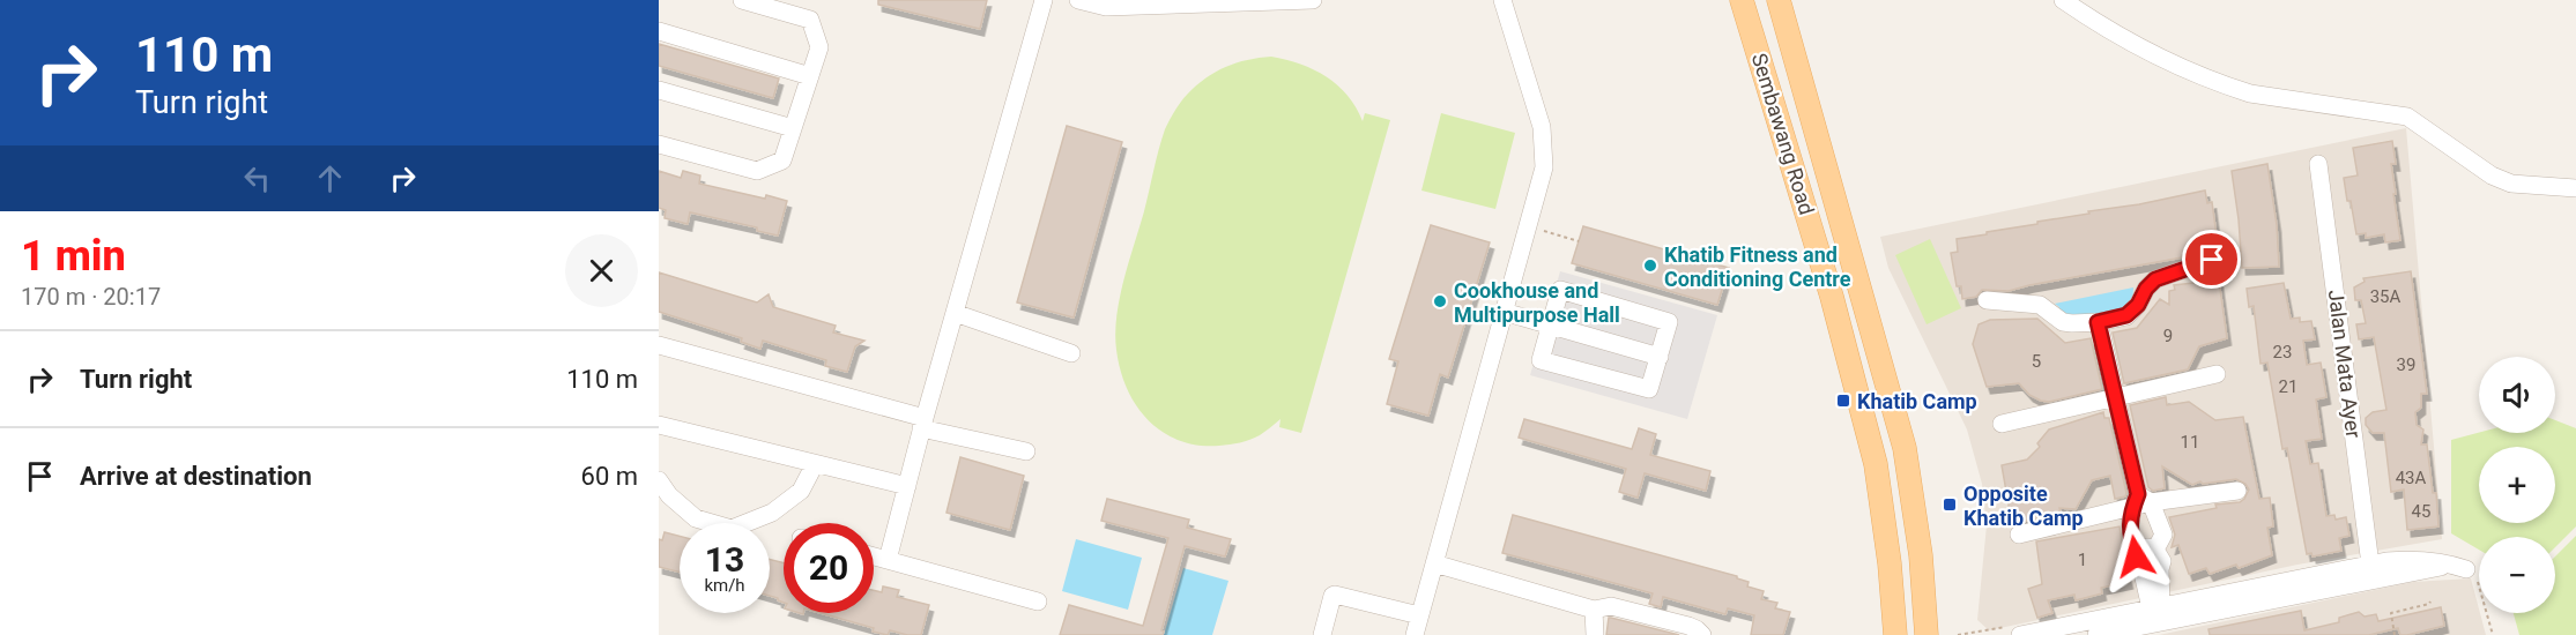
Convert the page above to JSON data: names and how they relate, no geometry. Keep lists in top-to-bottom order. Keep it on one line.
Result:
{"streets":{"main road":["Sembawang Road"],"street":["Jalan Mata Ayer"]},"places":{"other":["Khatib Fitness and Conditioning Centre","Cookhouse and Multipurpose Hall"],"transit":["Khatib Camp","Opposite Khatib Camp"]},"house_numbers":["35A","9","23","5","39","21","11","43A","45","1"],"page":{"turn":["110 m","Turn right"],"heading":["1 min","170 m · 20:17"],"list":[{"name":"Turn right","value":"110 m"},{"name":"Arrive at destination","value":"60 m"}],"map_buttons":["+","−"],"speed":"13 km/h","limit":"20"}}
